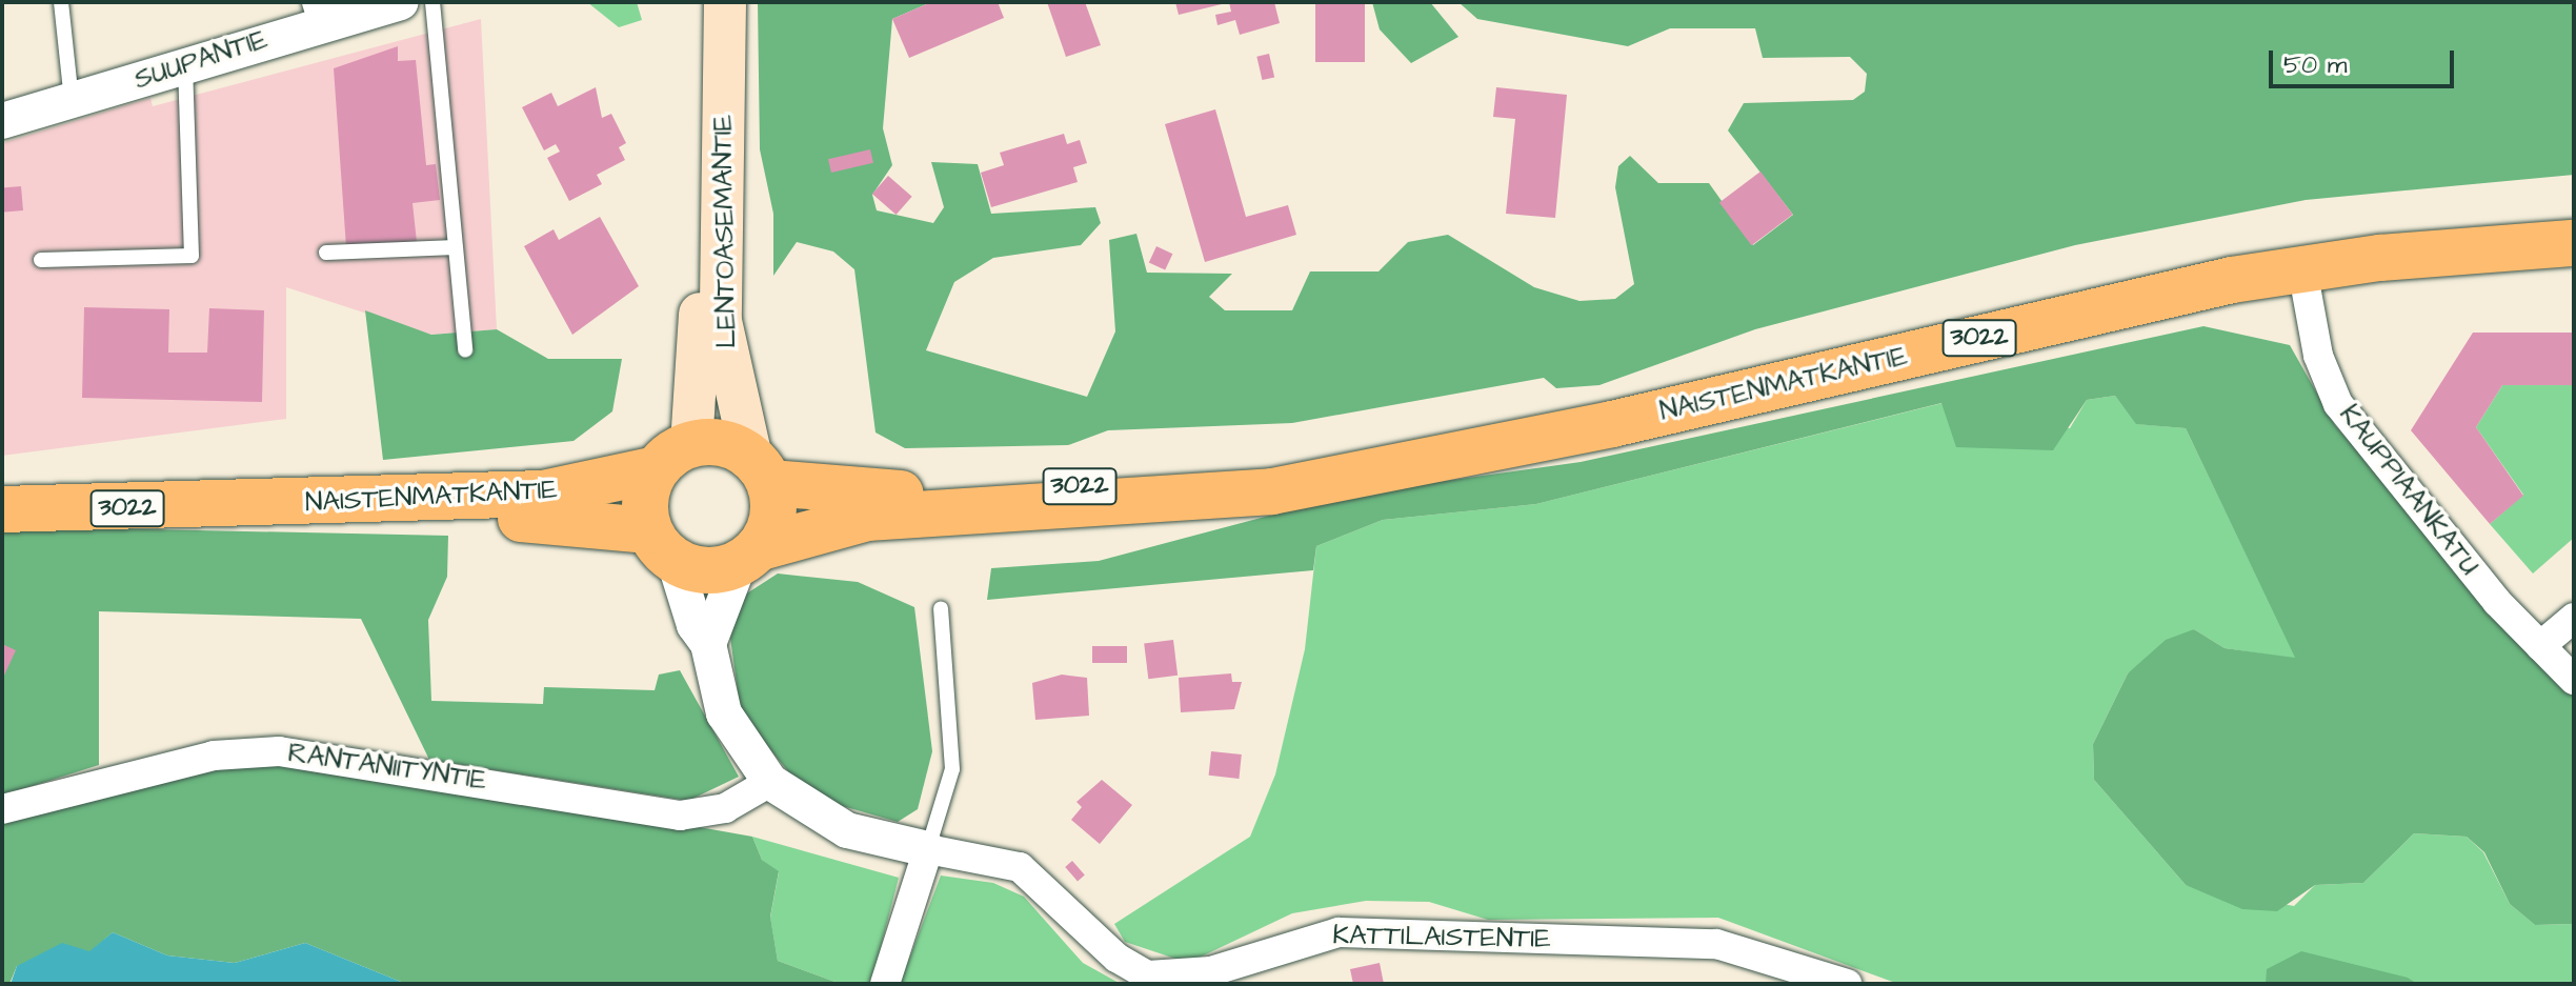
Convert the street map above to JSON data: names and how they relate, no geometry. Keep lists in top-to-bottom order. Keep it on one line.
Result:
{"streets":{"main road":["LENTOASEMANTIE","3022","NAISTENMATKANTIE"],"street":["SUUPANTIE","KAUPPIAANKATU","RANTANIITYNTIE","KATTILAISTENTIE"]},"crossings":[["LENTOASEMANTIE","3022"],["LENTOASEMANTIE","NAISTENMATKANTIE"],["3022","NAISTENMATKANTIE"],["NAISTENMATKANTIE","KAUPPIAANKATU"]],"scale_bar":"50 m"}
